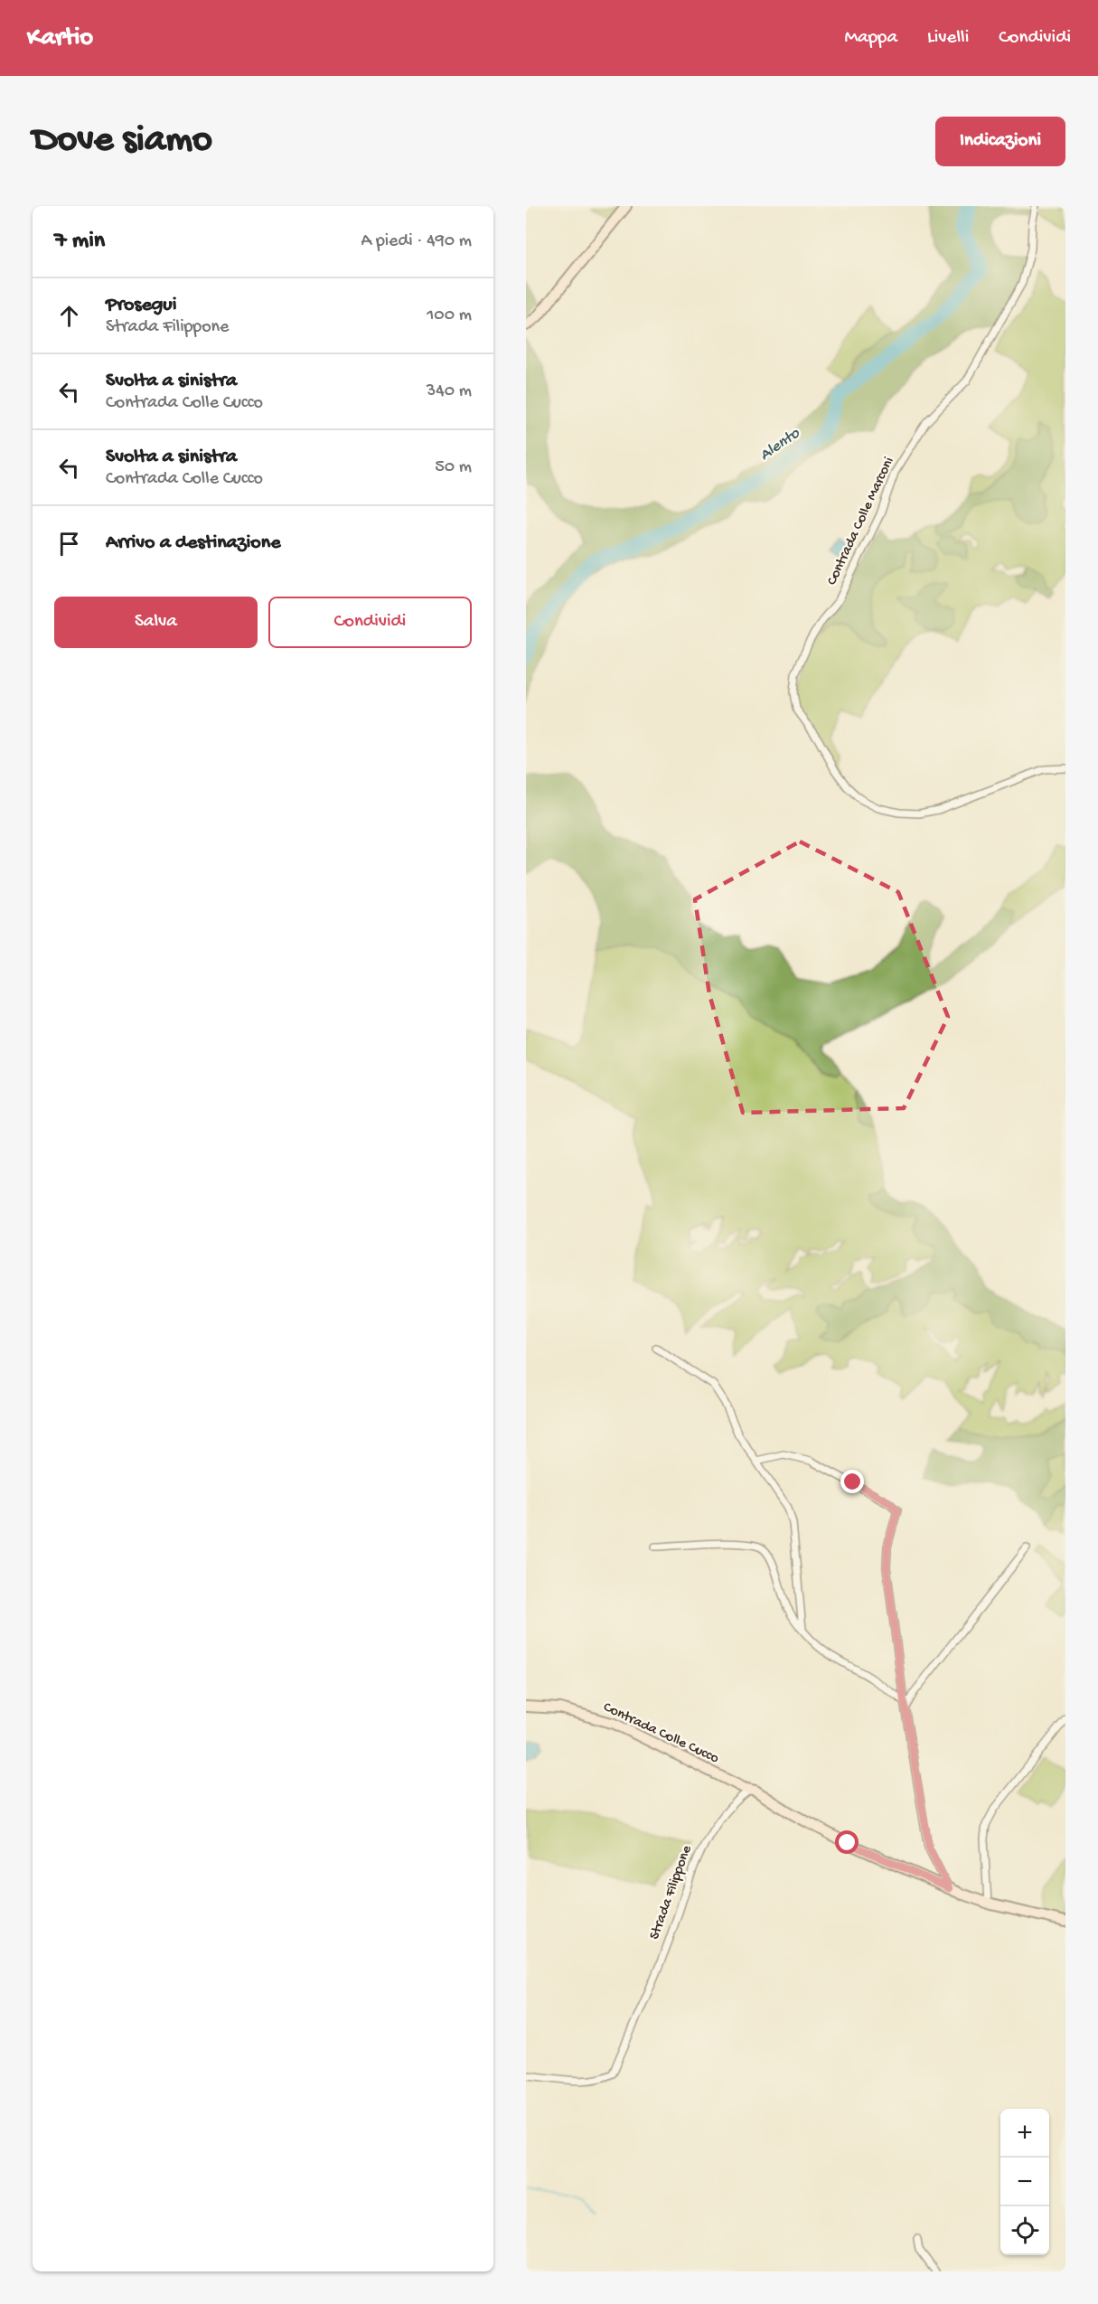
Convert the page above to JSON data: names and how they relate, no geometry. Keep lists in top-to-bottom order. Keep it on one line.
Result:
{"streets":{"street":["Contrada Colle Marconi","Contrada Colle Cucco","Strada Filippone"]},"crossings":[["Contrada Colle Cucco","Strada Filippone"]],"water":["Alento"],"page":{"header":"Kartio","nav":["Mappa","Livelli","Condividi"],"buttons":["Indicazioni",["Salva","Condividi"]],"title":"Dove siamo","heading":["7 min","A piedi · 490 m"],"list":[["Prosegui","Strada Filippone","100 m"],["Svolta a sinistra","Contrada Colle Cucco","340 m"],["Svolta a sinistra","Contrada Colle Cucco","50 m"],"Arrivo a destinazione"],"map_buttons":["+","−"]}}
